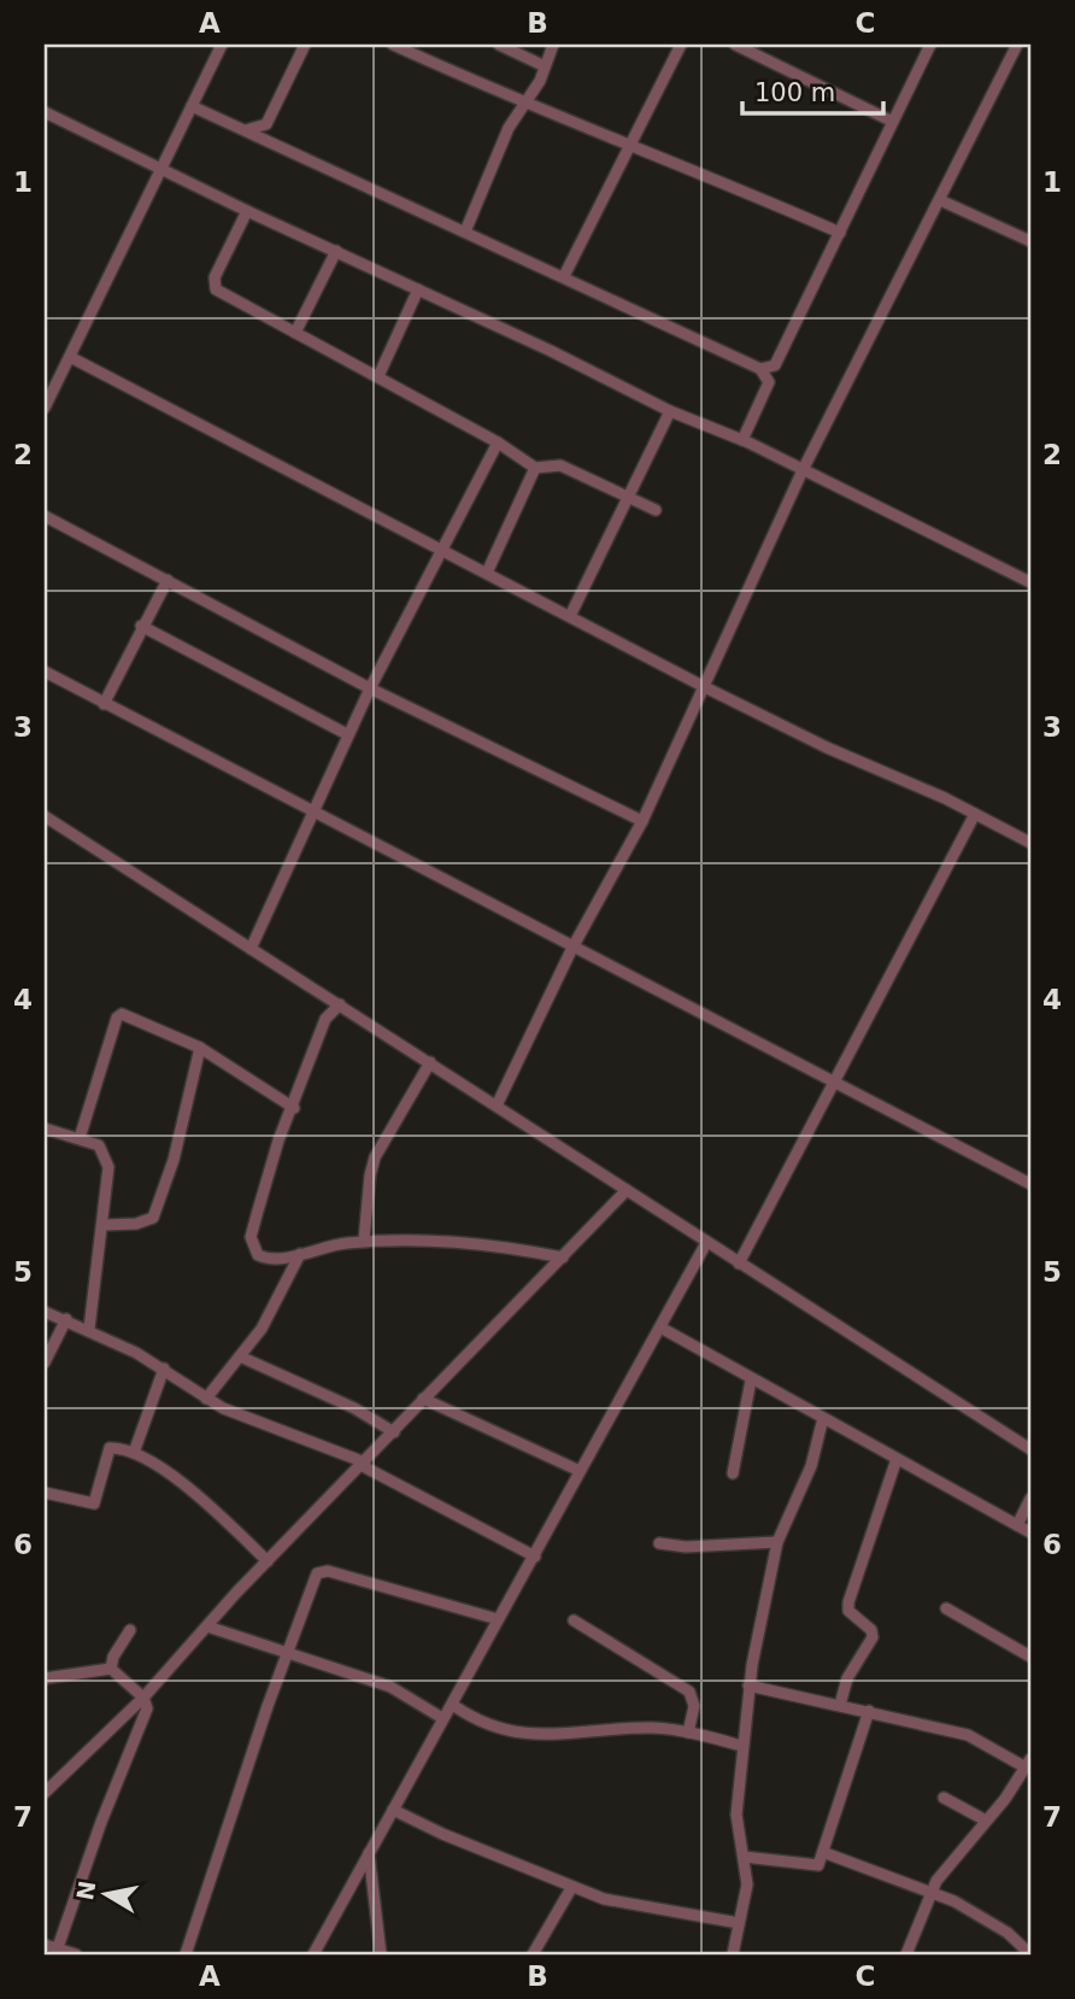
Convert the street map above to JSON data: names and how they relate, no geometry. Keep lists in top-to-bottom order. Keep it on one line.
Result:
{"scale_bar":"100 m","north":"left","grid":{"columns":["A","B","C"],"rows":["1","2","3","4","5","6","7"]}}
